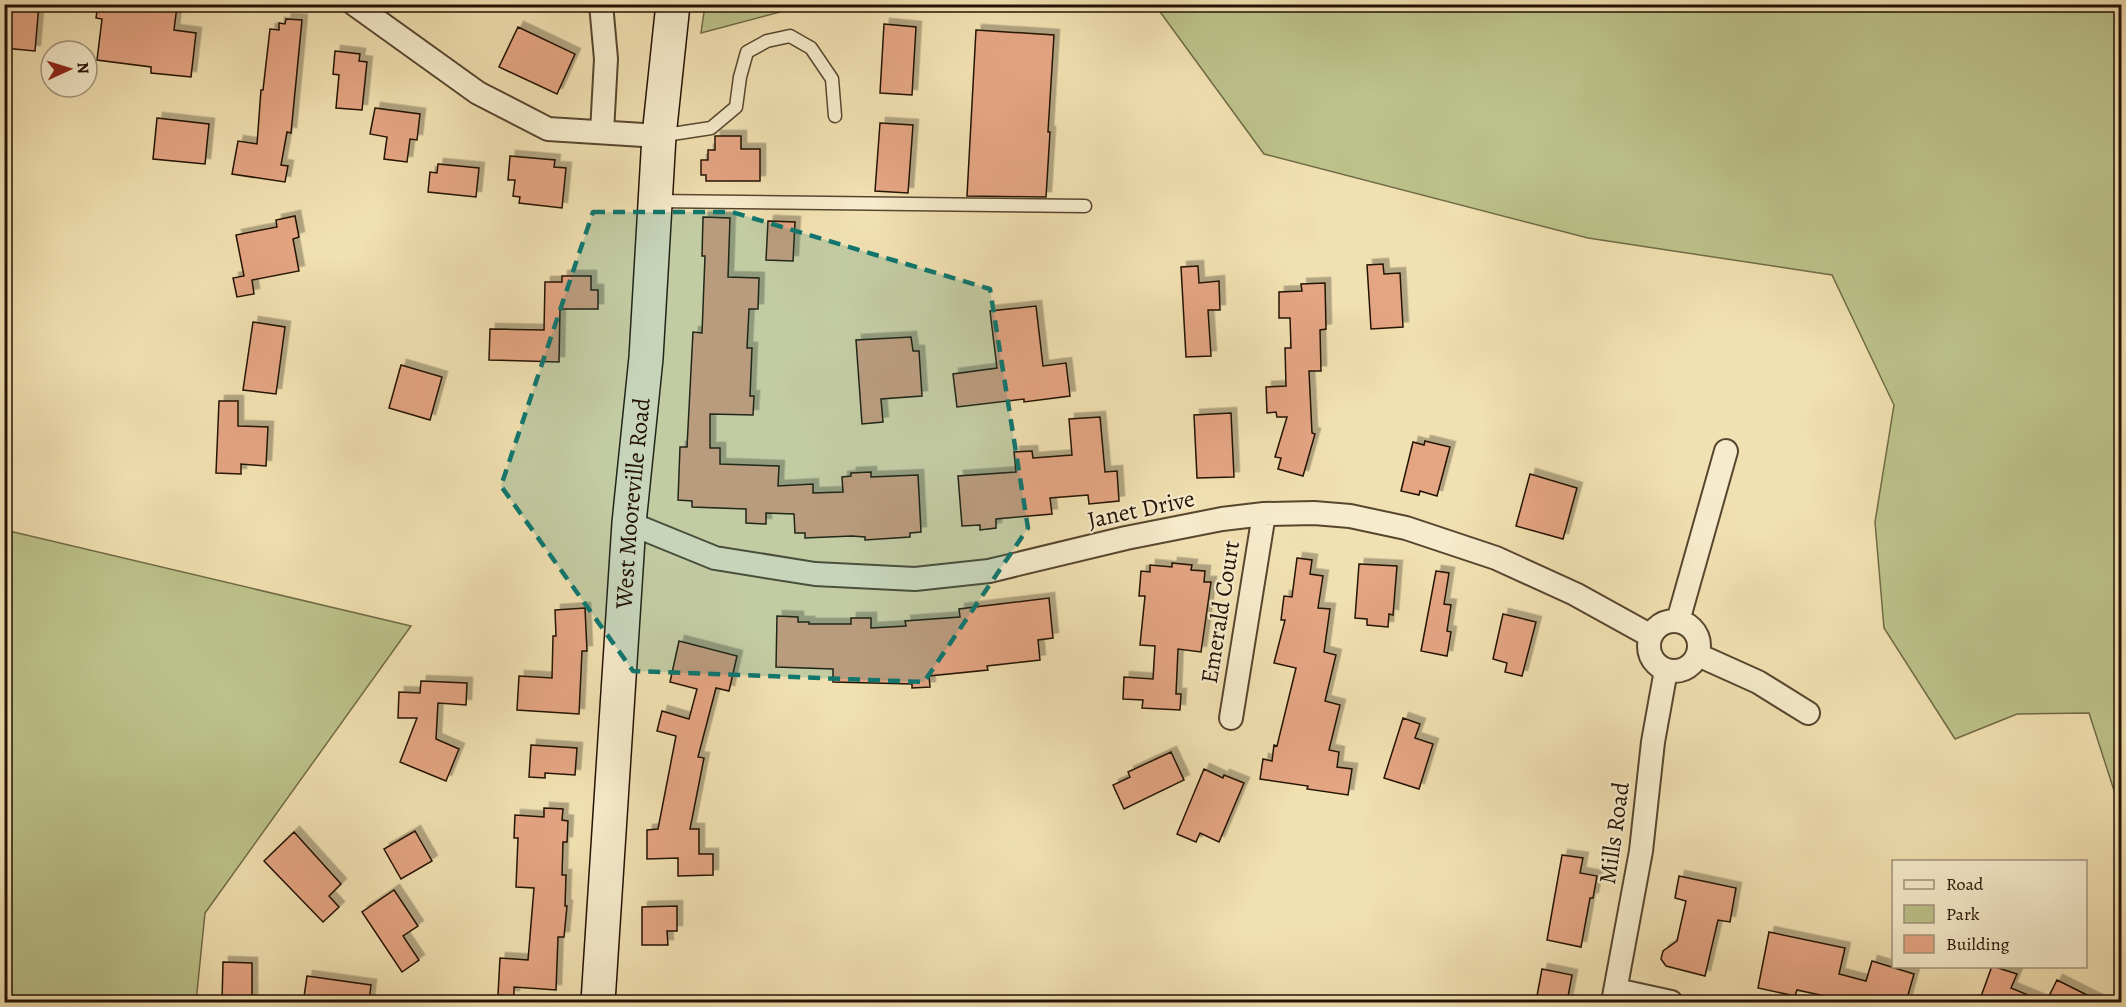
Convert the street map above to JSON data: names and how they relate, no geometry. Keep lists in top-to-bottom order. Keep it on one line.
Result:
{"streets":{"main road":["West Mooreville Road"],"street":["Janet Drive","Emerald Court","Mills Road"]},"crossings":[["West Mooreville Road","Janet Drive"],["Janet Drive","Emerald Court"],["Janet Drive","Mills Road"]],"legend":["Road","Park","Building"],"north":"right"}
